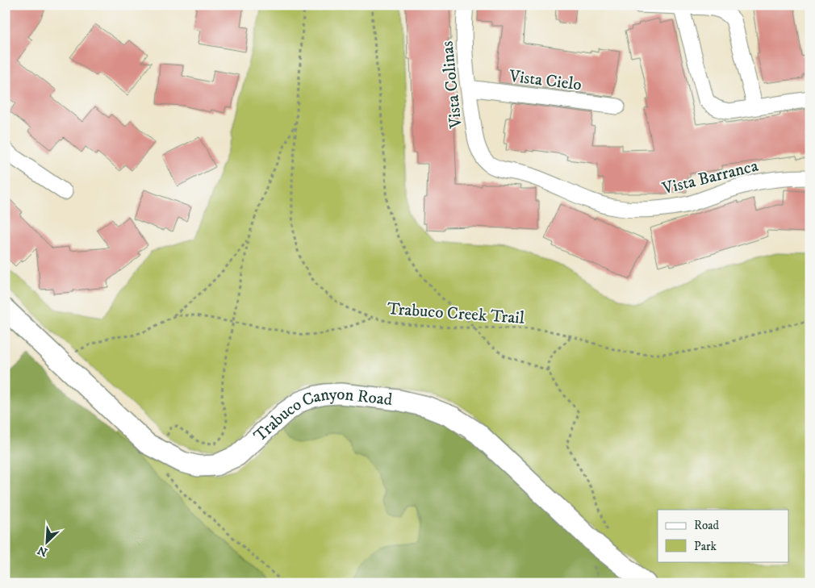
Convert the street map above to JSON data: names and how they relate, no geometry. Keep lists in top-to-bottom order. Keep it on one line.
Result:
{"streets":{"main road":["Trabuco Canyon Road"],"street":["Vista Cielo","Vista Colinas","Vista Barranca"],"path":["Trabuco Creek Trail"]},"crossings":[["Vista Cielo","Vista Colinas"],["Vista Colinas","Vista Barranca"]],"legend":["Road","Park"],"north":"bottom left"}
